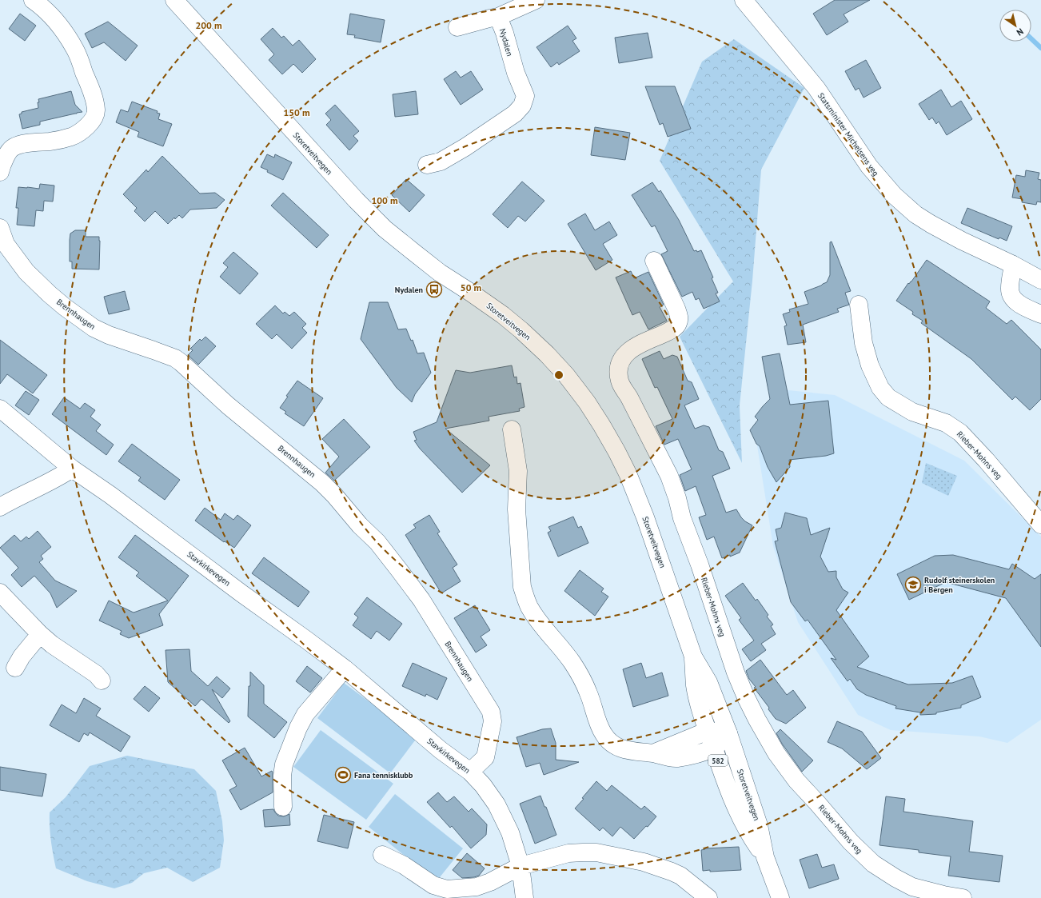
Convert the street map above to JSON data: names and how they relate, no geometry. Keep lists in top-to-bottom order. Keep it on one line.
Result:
{"streets":{"street":["Nydalen","Statsminister Michelsens veg","Storetveitvegen","Brennhaugen","Rieber-Mohns veg","Stavkirkevegen","582"]},"crossings":[["Brennhaugen","Stavkirkevegen"]],"places":{"bus stop":["Nydalen"],"school or university":["Rudolf steinerskolen i Bergen"],"sports":["Fana tennisklubb"]},"north":"bottom right","rings":["200 m","150 m","100 m","50 m"]}
